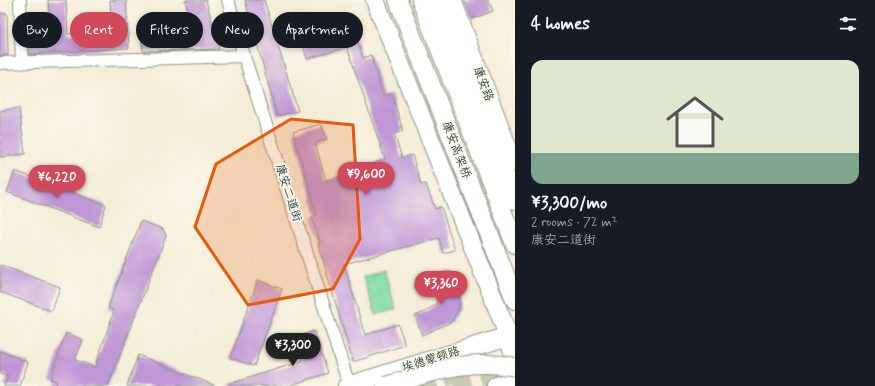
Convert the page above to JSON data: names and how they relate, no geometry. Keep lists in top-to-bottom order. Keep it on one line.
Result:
{"streets":{"highway":["康安路","康安高架桥","埃德蒙顿路"],"street":["康安二道街"]},"crossings":[["康安二道街","埃德蒙顿路"]],"page":{"heading":"4 homes","chip":["Buy","Rent","Filters","New","Apartment"],"list":[{"name":"¥3,300/mo","note":"2 rooms · 72 m² · 康安二道街"}],"price":["¥9,600","¥6,220","¥3,360","¥3,300"]}}
